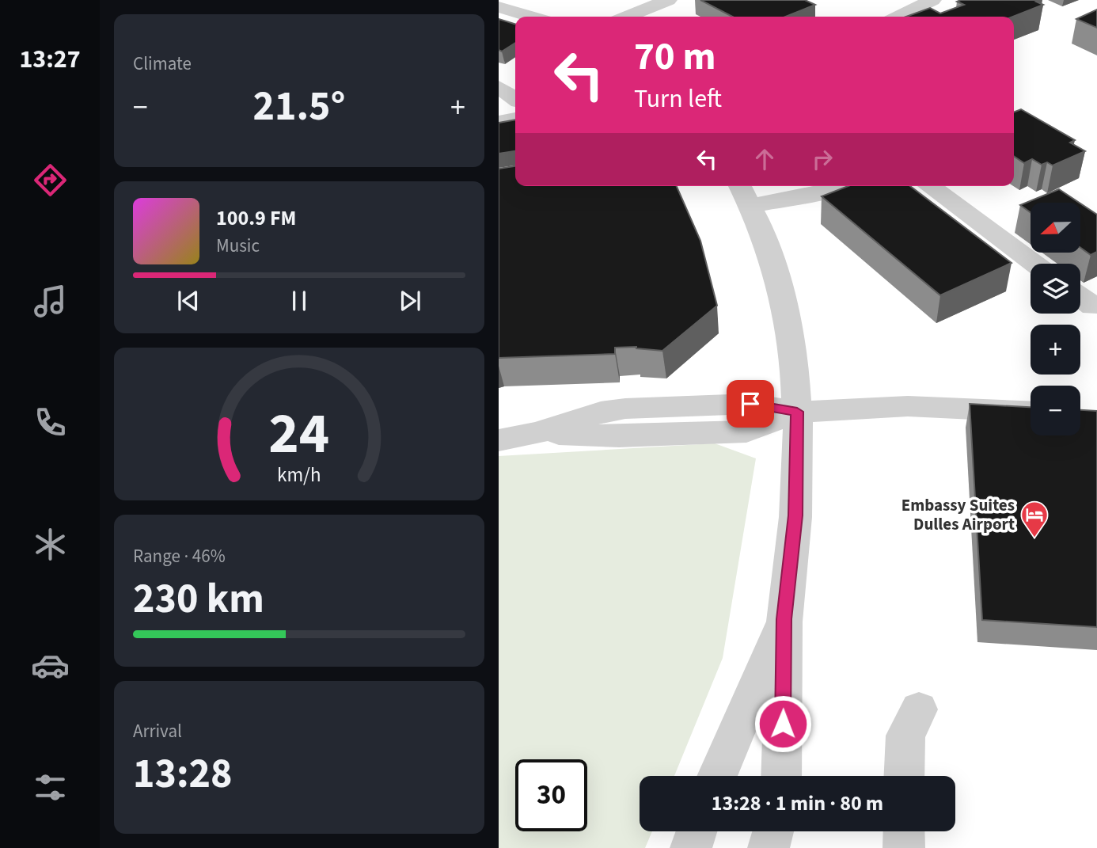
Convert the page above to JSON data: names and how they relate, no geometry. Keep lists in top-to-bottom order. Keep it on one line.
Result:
{"places":{"hotel":["Embassy Suites Dulles Airport"]},"north":"left","page":{"tabs":"13:27","tile":["Climate",["Range · 46%","230 km"],["Arrival","13:28"]],"turn":["70 m","Turn left"],"heat":["−","21.5°","+"],"song":["100.9 FM","Music"],"map_buttons":["+","−"],"limit":"30","trip":"13:28 · 1 min · 80 m","gauge":["24","km/h"]}}
